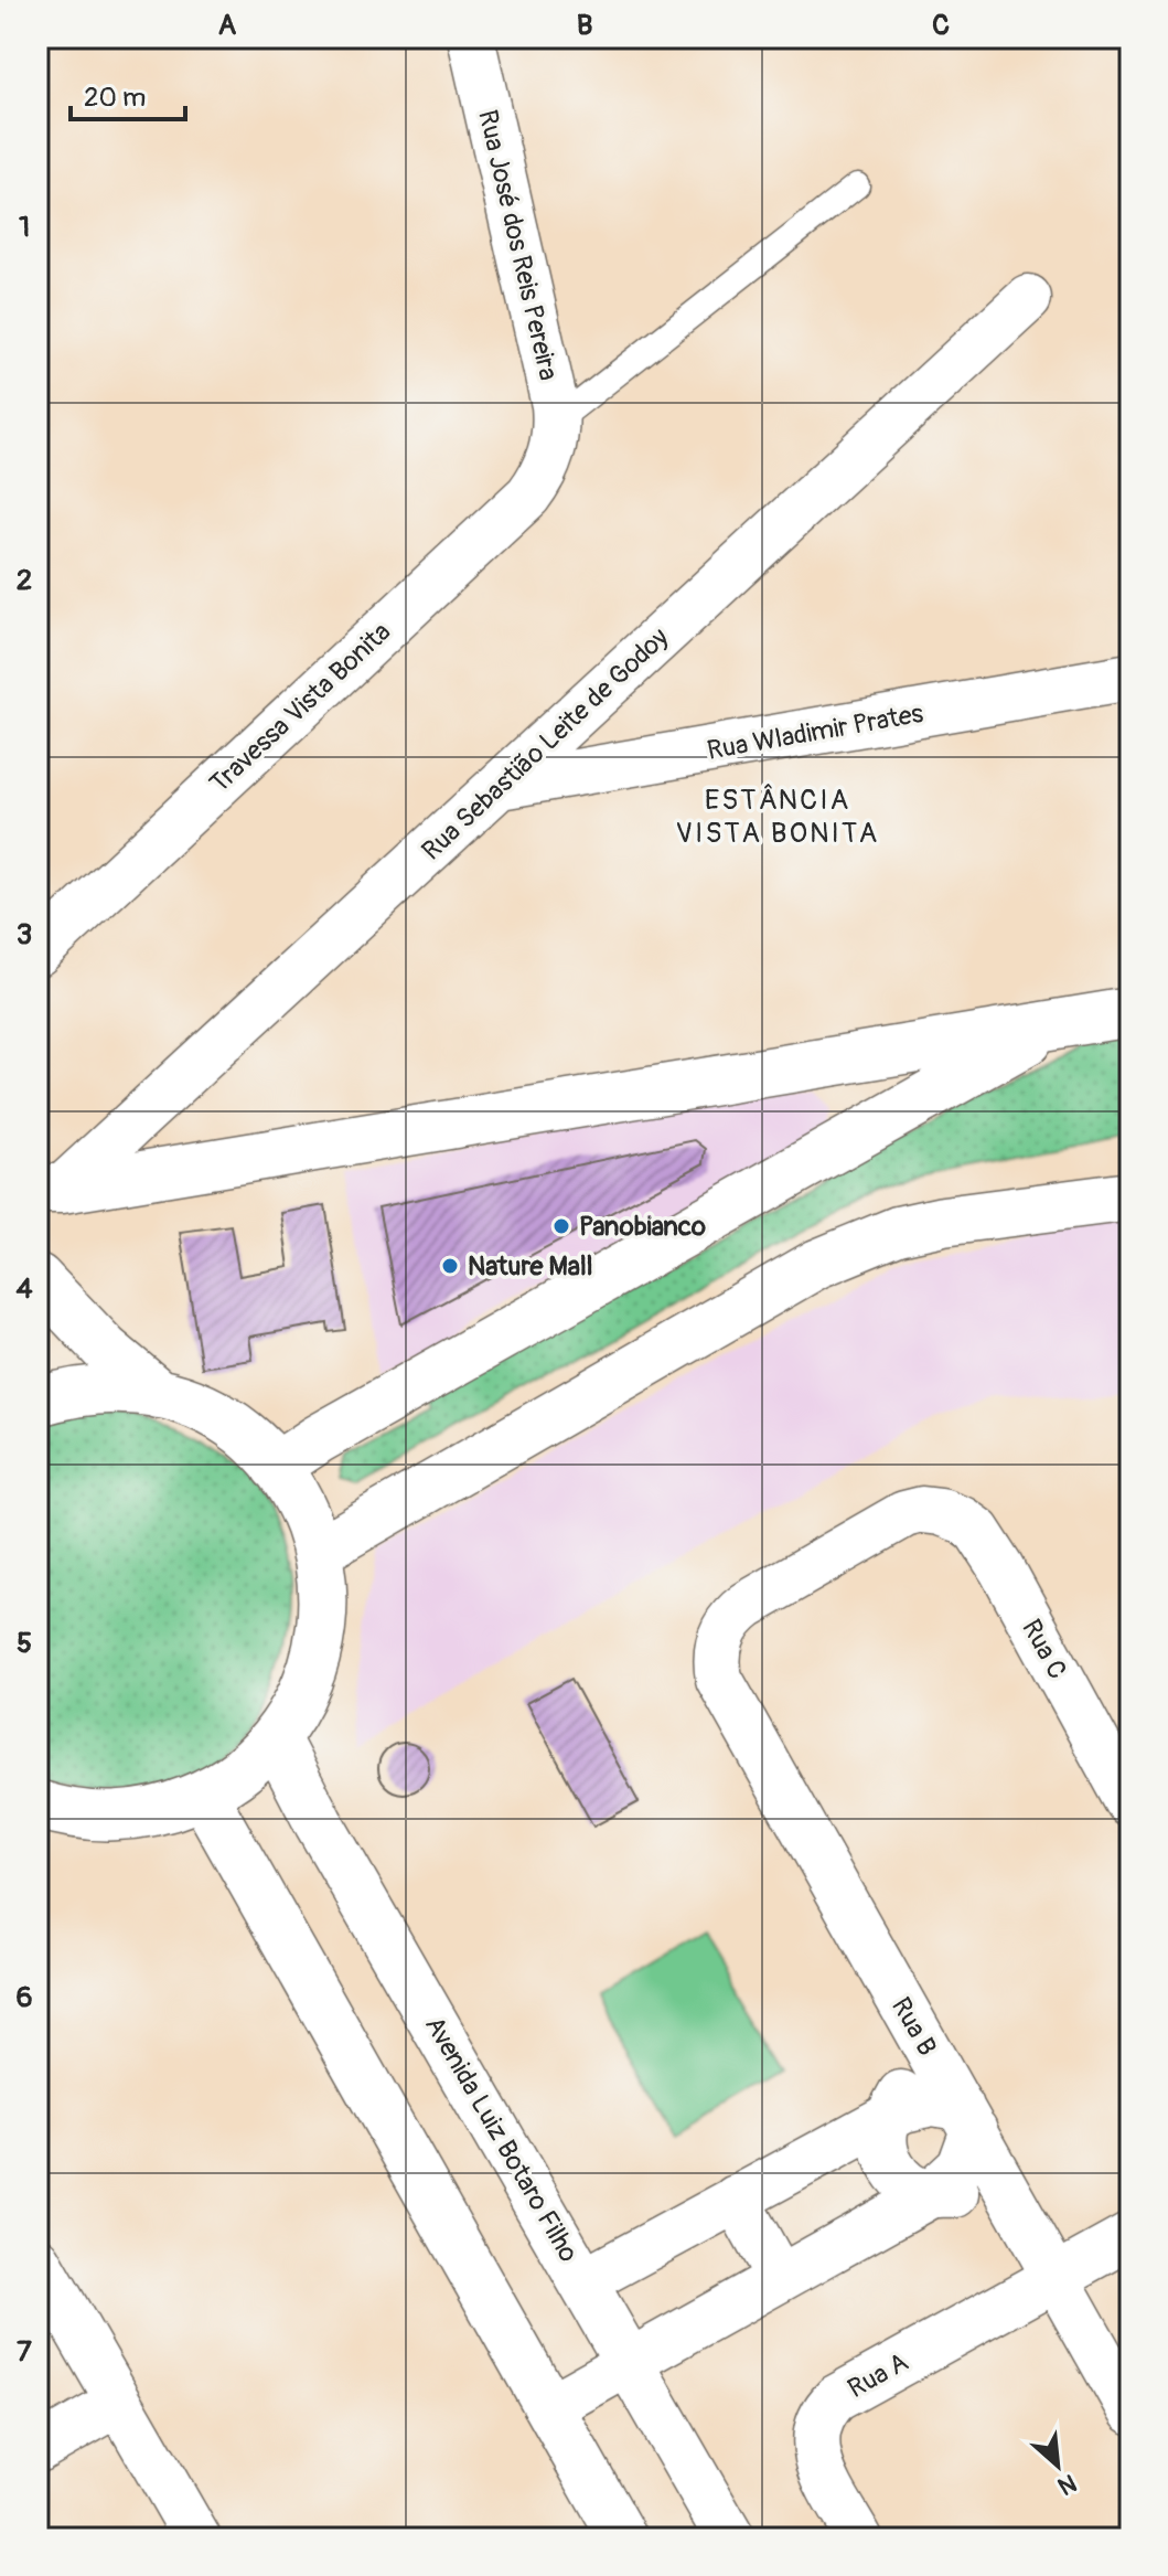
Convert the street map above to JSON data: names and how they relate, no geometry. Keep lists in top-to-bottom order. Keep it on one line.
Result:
{"streets":{"main road":["Avenida Luiz Botaro Filho"],"street":["Rua José dos Reis Pereira","Travessa Vista Bonita","Rua Wladimir Prates","Rua Sebastião Leite de Godoy","Rua C","Rua B","Rua A"]},"crossings":[["Rua José dos Reis Pereira","Travessa Vista Bonita"],["Rua Wladimir Prates","Rua Sebastião Leite de Godoy"],["Rua C","Rua B"],["Rua B","Rua A"]],"districts":["ESTÂNCIA VISTA BONITA"],"places":["Panobianco","Nature Mall"],"scale_bar":"20 m","north":"bottom right","grid":{"columns":["A","B","C"],"rows":["1","2","3","4","5","6","7"]}}
